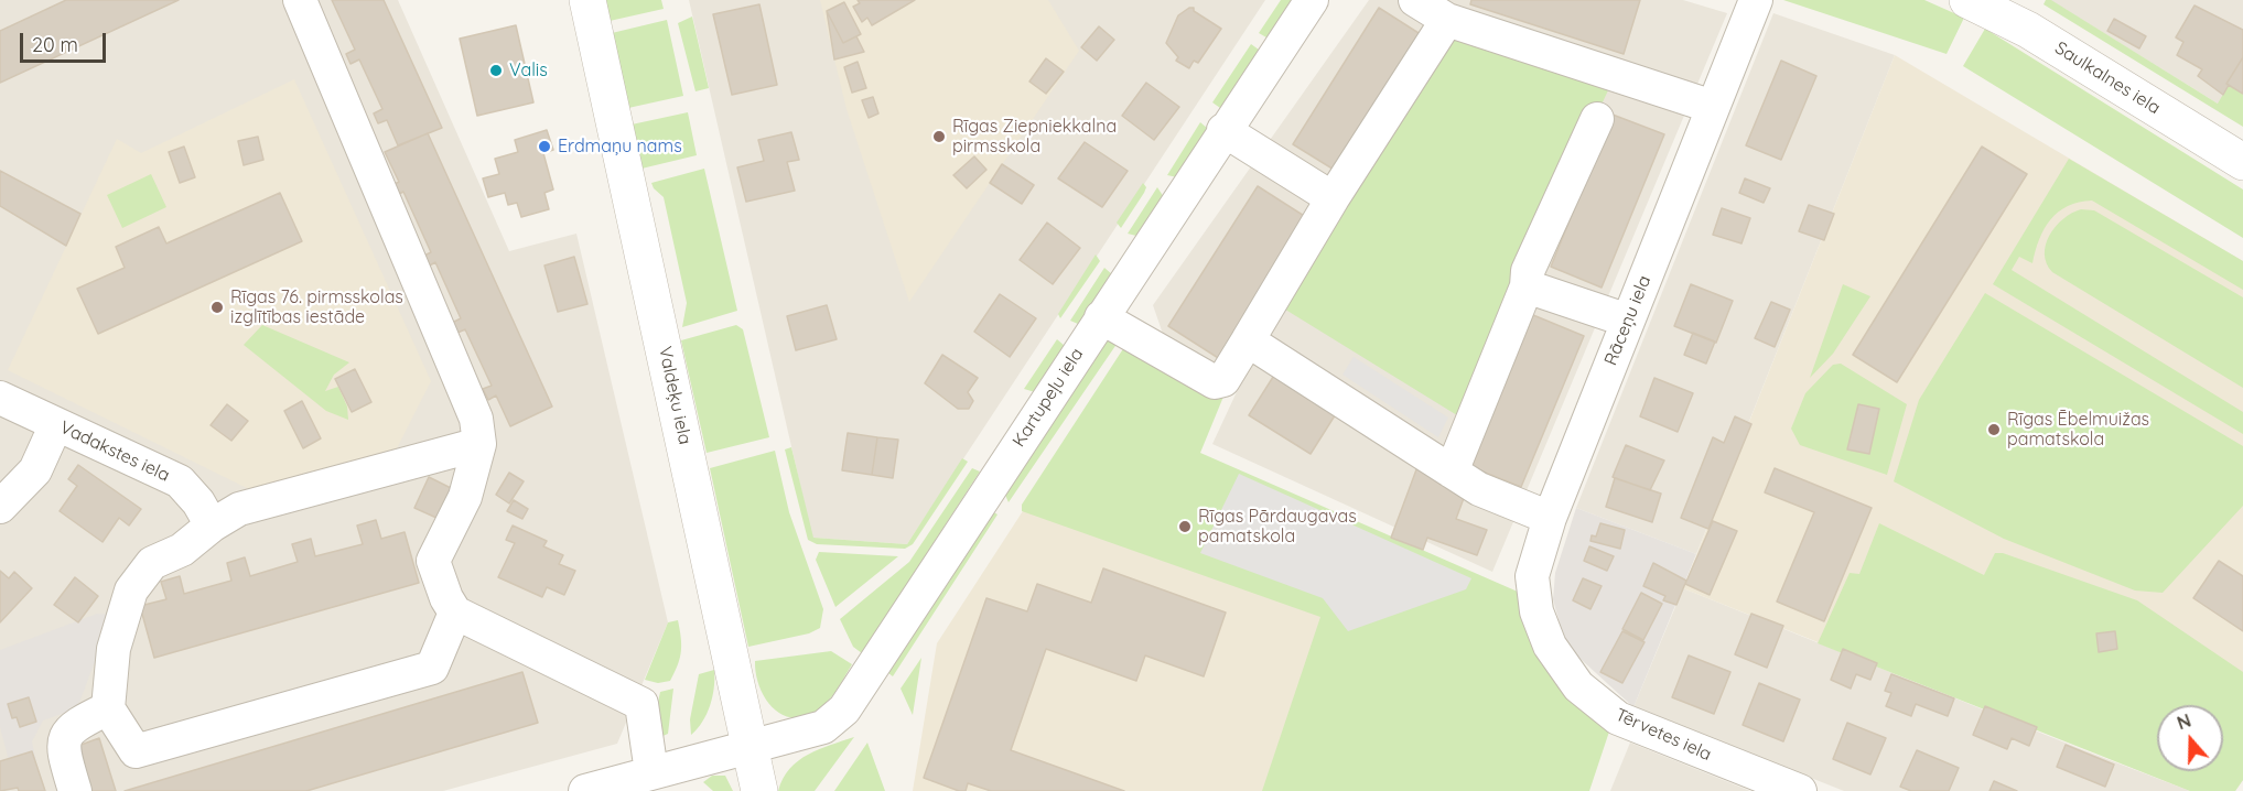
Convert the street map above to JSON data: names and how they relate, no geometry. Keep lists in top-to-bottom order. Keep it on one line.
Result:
{"streets":{"street":["Saulkalnes iela","Rāceņu iela","Valdeķu iela","Kartupeļu iela","Vadakstes iela","Tērvetes iela"]},"crossings":[["Rāceņu iela","Tērvetes iela"],["Valdeķu iela","Kartupeļu iela"]],"places":["Valis","Rīgas Ziepniekkalna pirmsskola","Erdmaņu nams","Rīgas 76. pirmsskolas izglītības iestāde","Rīgas Ēbelmuižas pamatskola","Rīgas Pārdaugavas pamatskola"],"scale_bar":"20 m","north":"top"}
